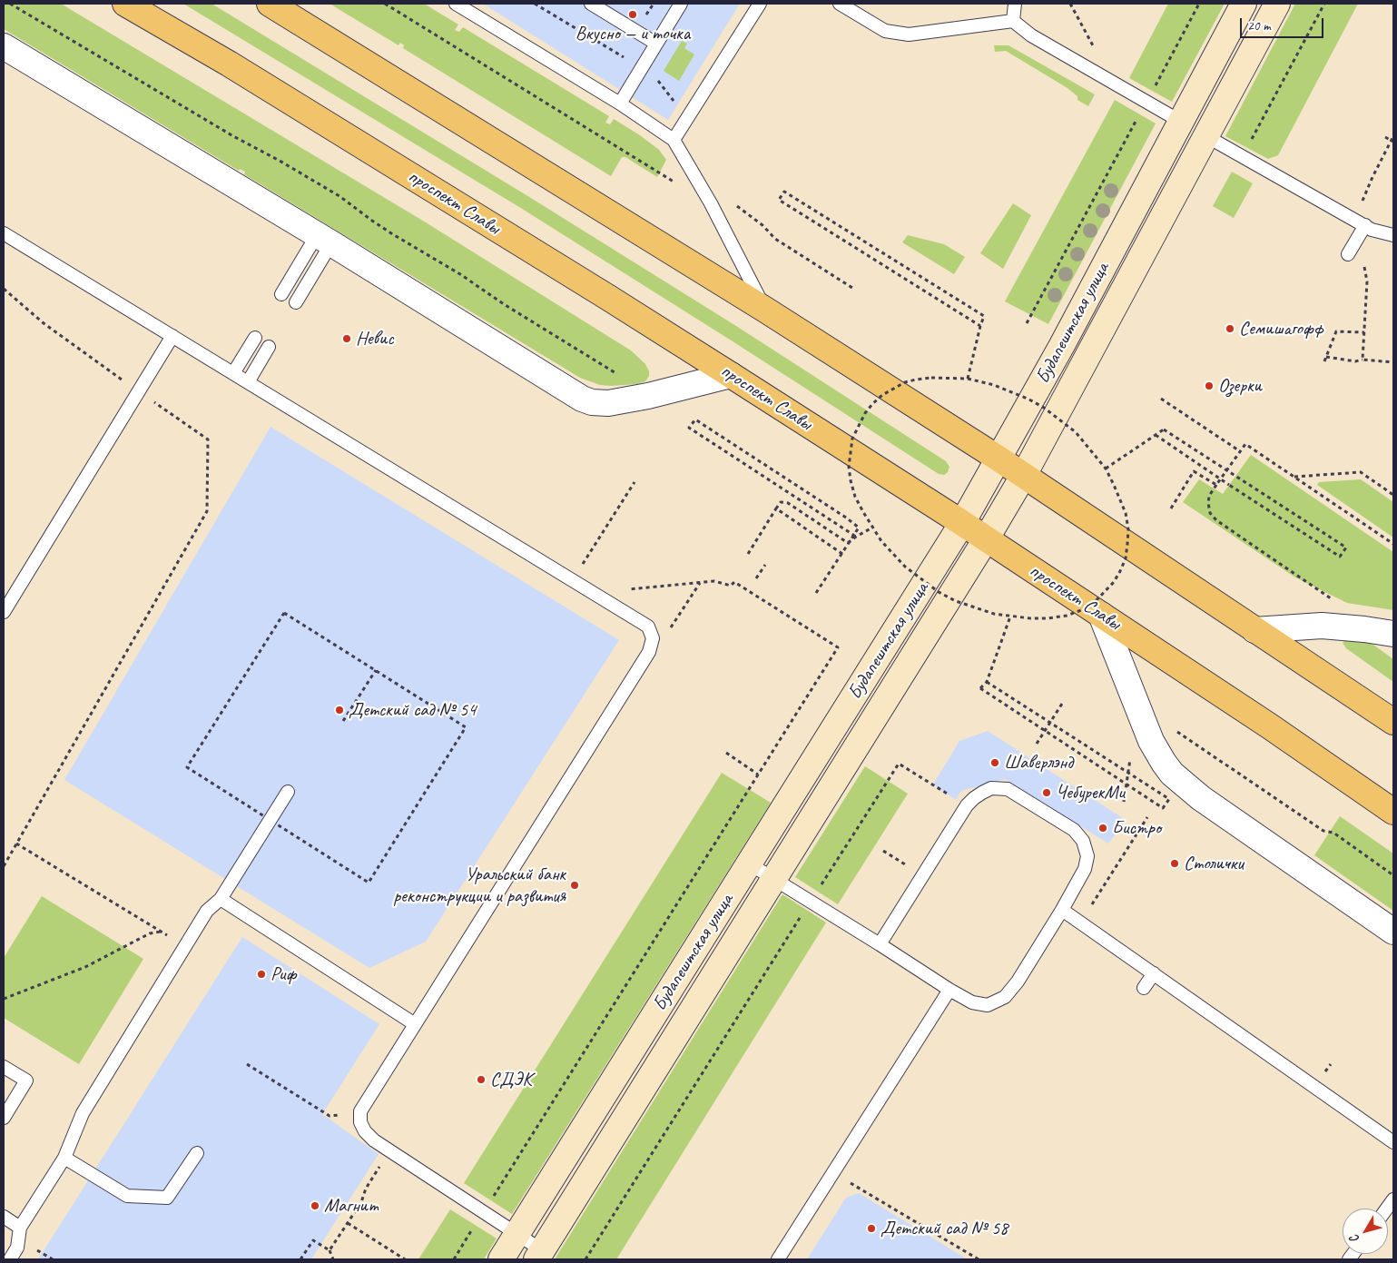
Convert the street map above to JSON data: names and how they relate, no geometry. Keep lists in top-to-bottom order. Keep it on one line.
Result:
{"streets":{"main road":["проспект Славы"],"street":["Будапештская улица"]},"crossings":[["проспект Славы","Будапештская улица"]],"places":["Вкусно — и точка","Семишагофф","Невис","Озерки","Детский сад № 54","Шаверлэнд","ЧебурекМи","Бистро","Столички","Уральский банк реконструкции и развития","Риф","СДЭК","Магнит","Детский сад № 58"],"scale_bar":"20 m","north":"bottom left"}
